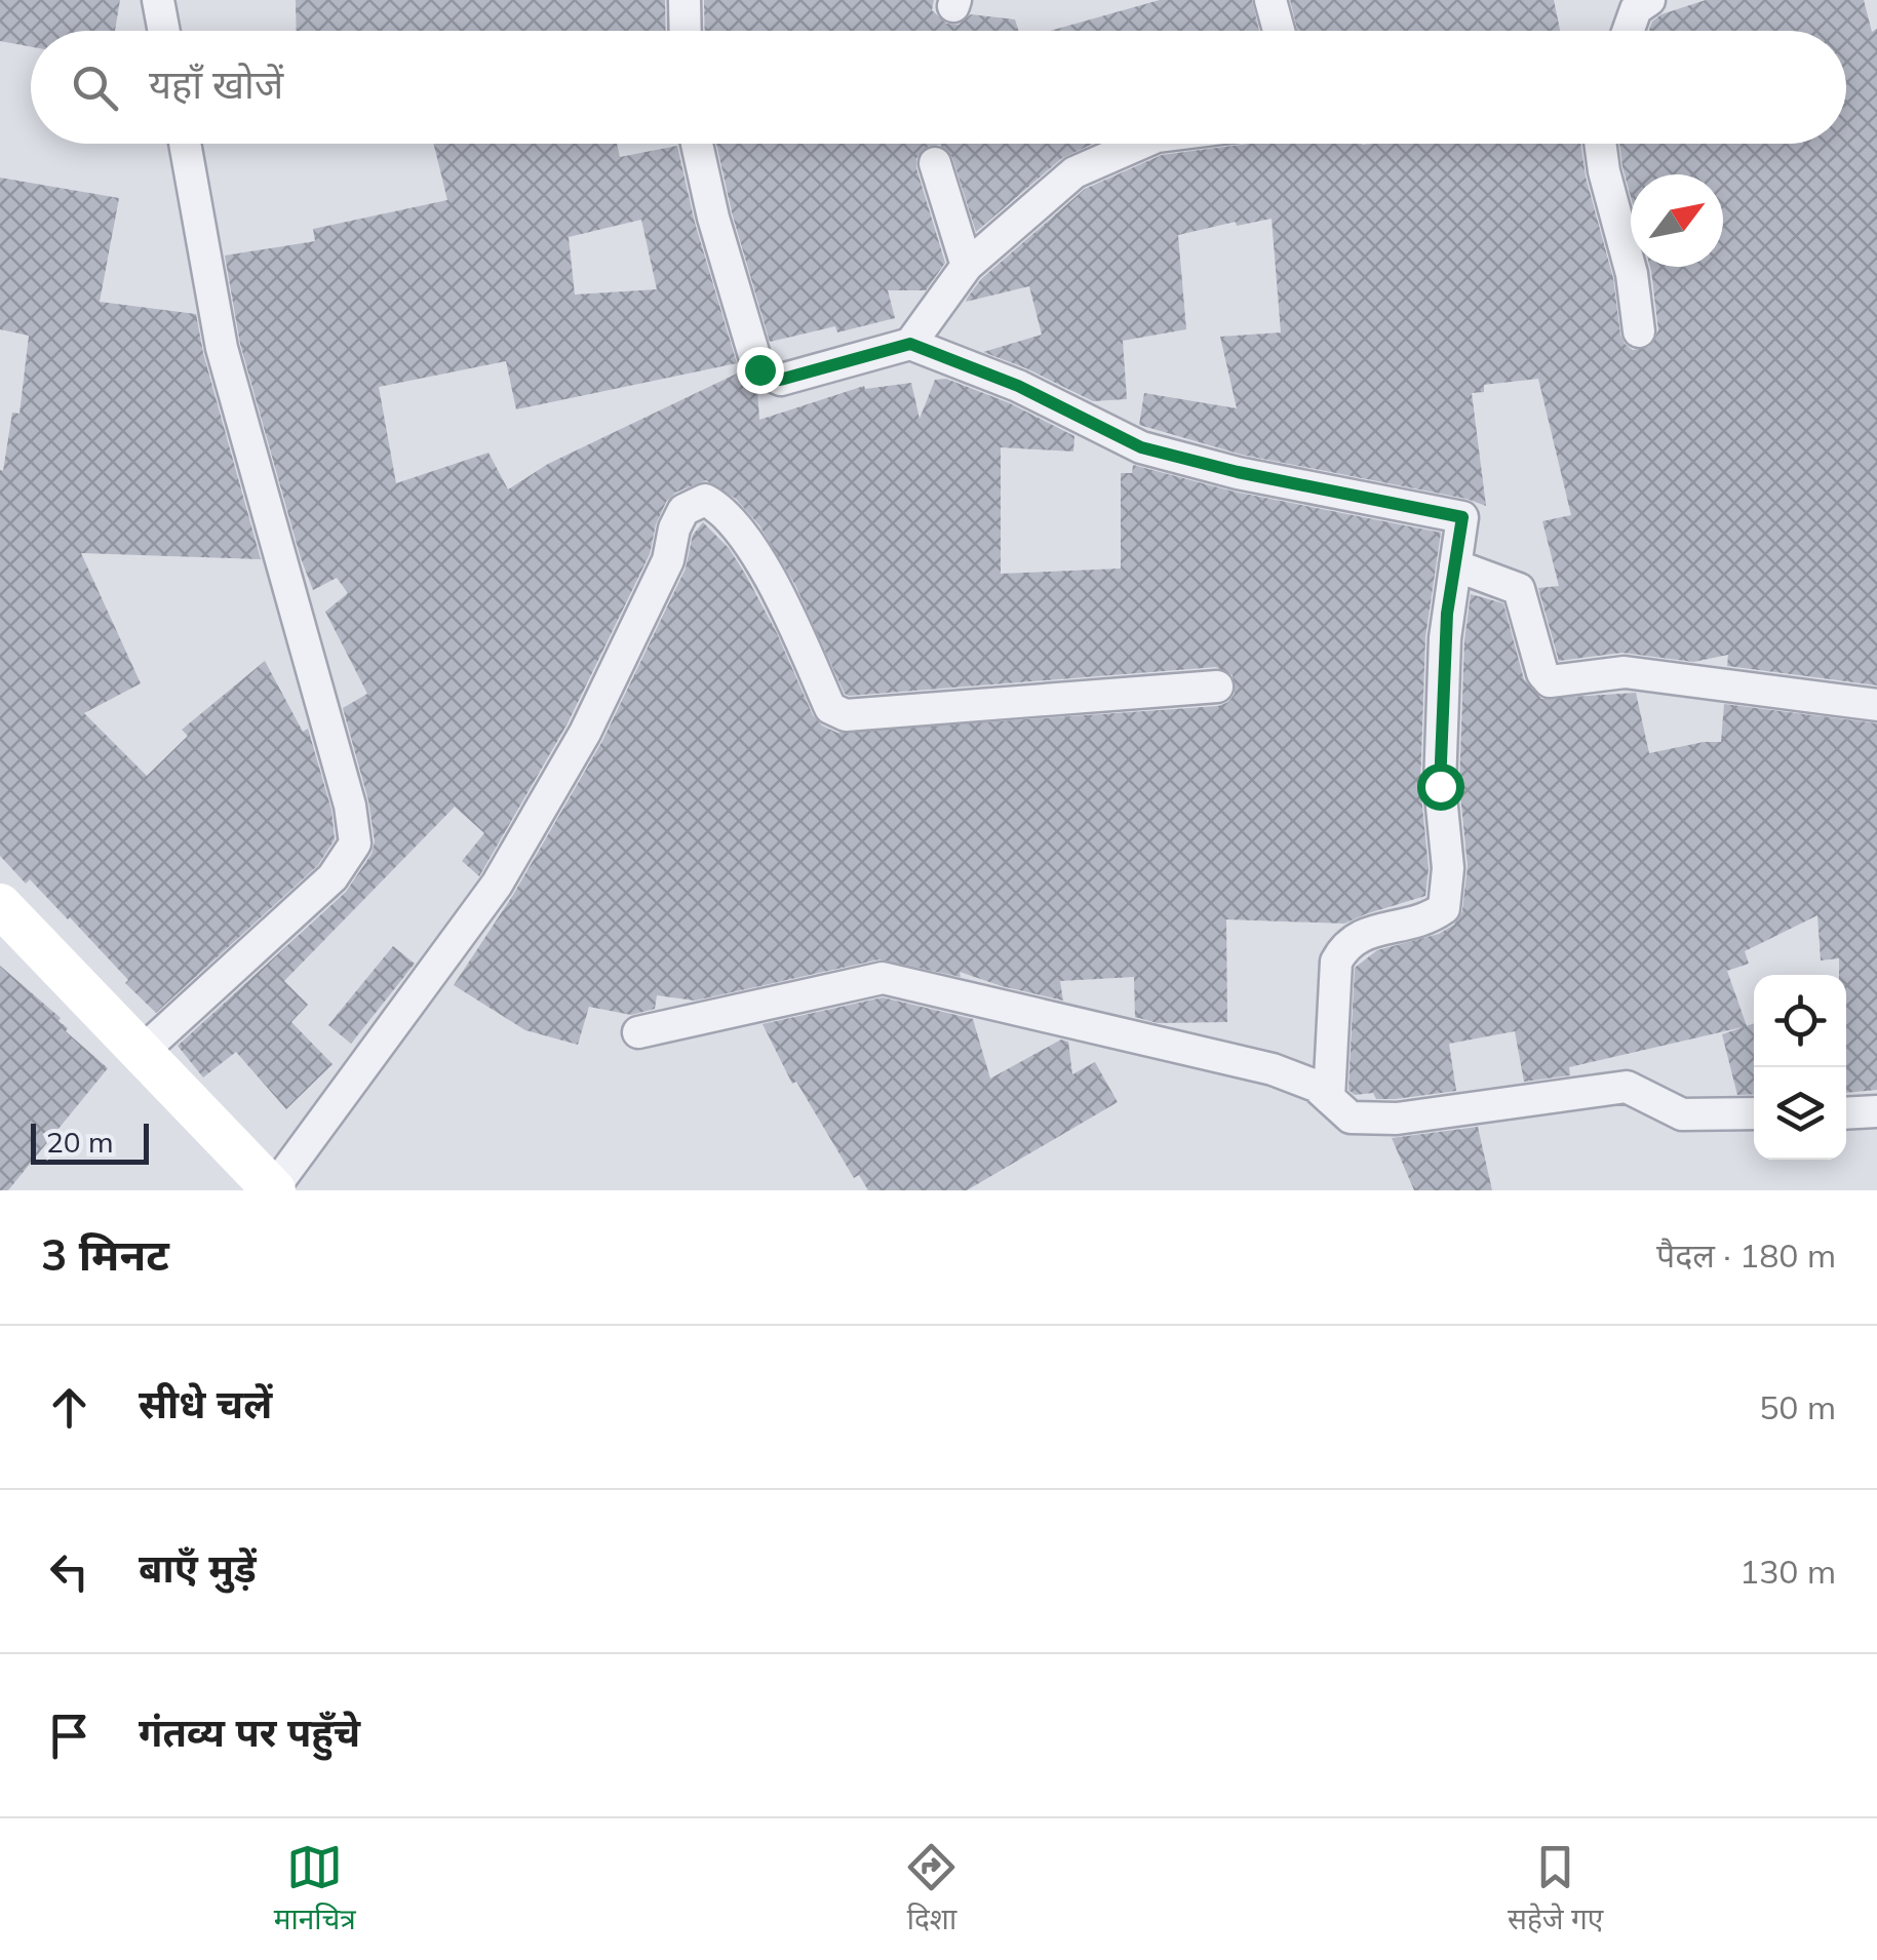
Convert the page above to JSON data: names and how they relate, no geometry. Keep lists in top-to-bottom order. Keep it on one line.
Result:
{"scale_bar":"20 m","north":"top right","page":{"search":"यहाँ खोजें","scale":"20 m","heading":["3 मिनट","पैदल · 180 m"],"list":[["सीधे चलें","50 m"],["बाएँ मुड़ें","130 m"],"गंतव्य पर पहुँचे"],"nav":["मानचित्र","दिशा","सहेजे गए"]}}
